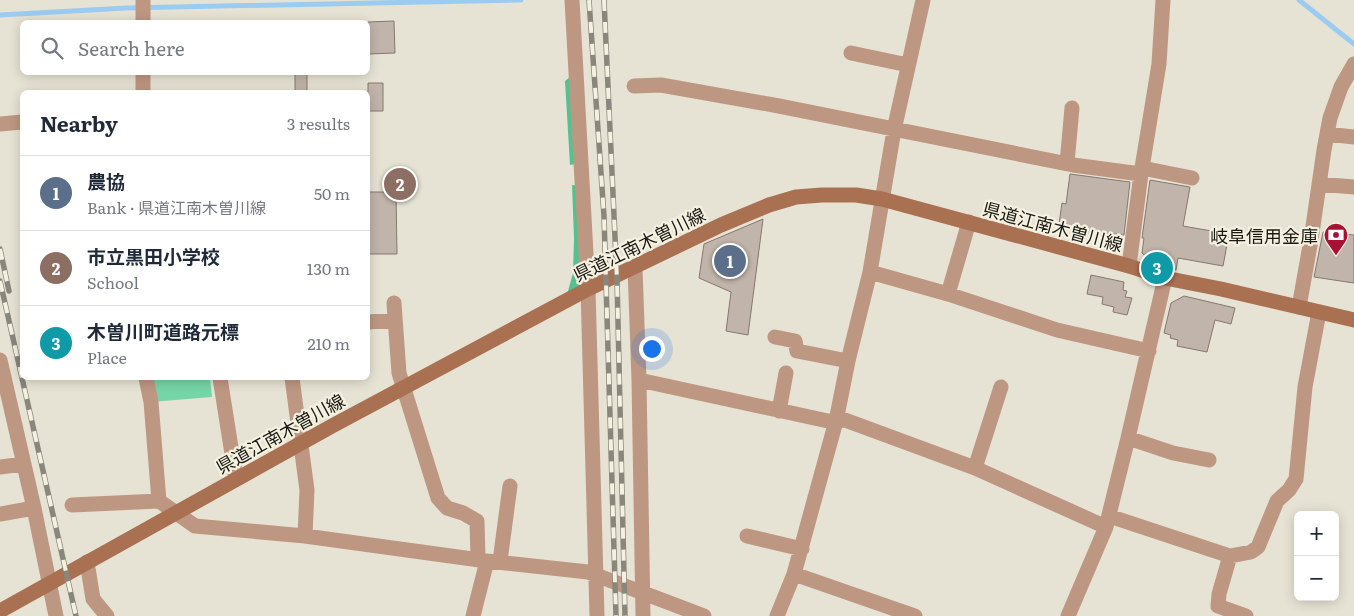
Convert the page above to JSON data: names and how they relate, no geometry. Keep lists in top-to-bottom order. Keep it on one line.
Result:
{"streets":{"main road":["県道江南木曽川線"]},"places":{"bank":["岐阜信用金庫"]},"page":{"search":"Search here","heading":["Nearby","3 results"],"list":[{"mark":"1","name":"農協","note":"Bank · 県道江南木曽川線","value":"50 m"},{"mark":"2","name":"市立黒田小学校","note":"School","value":"130 m"},{"mark":"3","name":"木曽川町道路元標","note":"Place","value":"210 m"}],"pins":["2","1","3"],"map_buttons":["+","−"]}}
